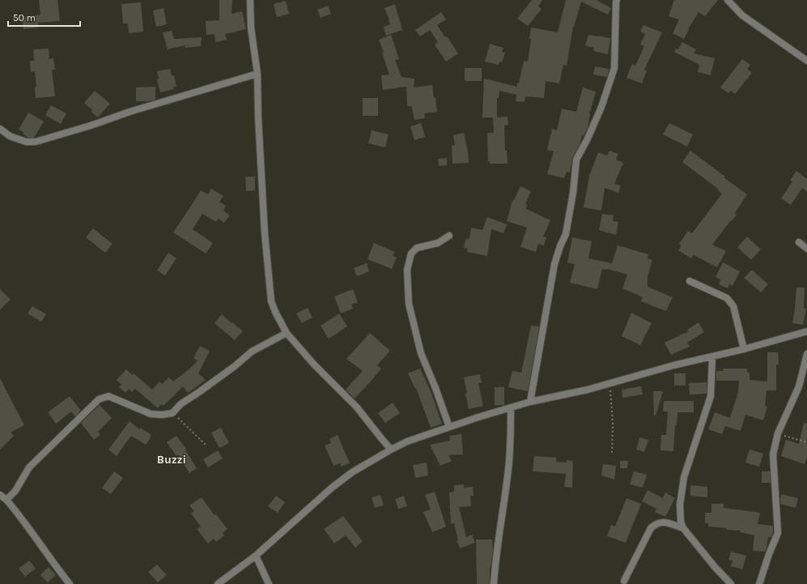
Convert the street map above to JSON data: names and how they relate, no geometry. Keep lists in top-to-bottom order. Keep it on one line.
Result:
{"districts":["Buzzi"],"scale_bar":"50 m"}
